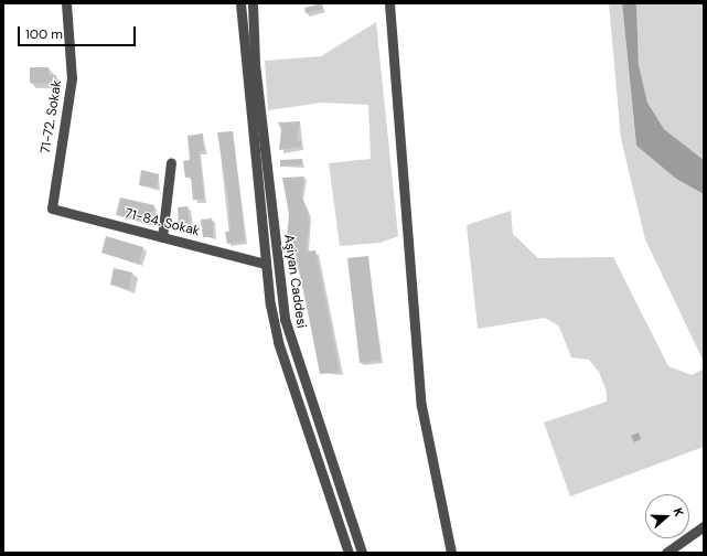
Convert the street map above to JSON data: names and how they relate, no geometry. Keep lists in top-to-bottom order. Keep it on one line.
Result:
{"streets":{"street":["71-72. Sokak","71-84. Sokak","Aşiyan Caddesi"]},"crossings":[["71-72. Sokak","71-84. Sokak"],["71-84. Sokak","Aşiyan Caddesi"]],"scale_bar":"100 m","north":"right"}
